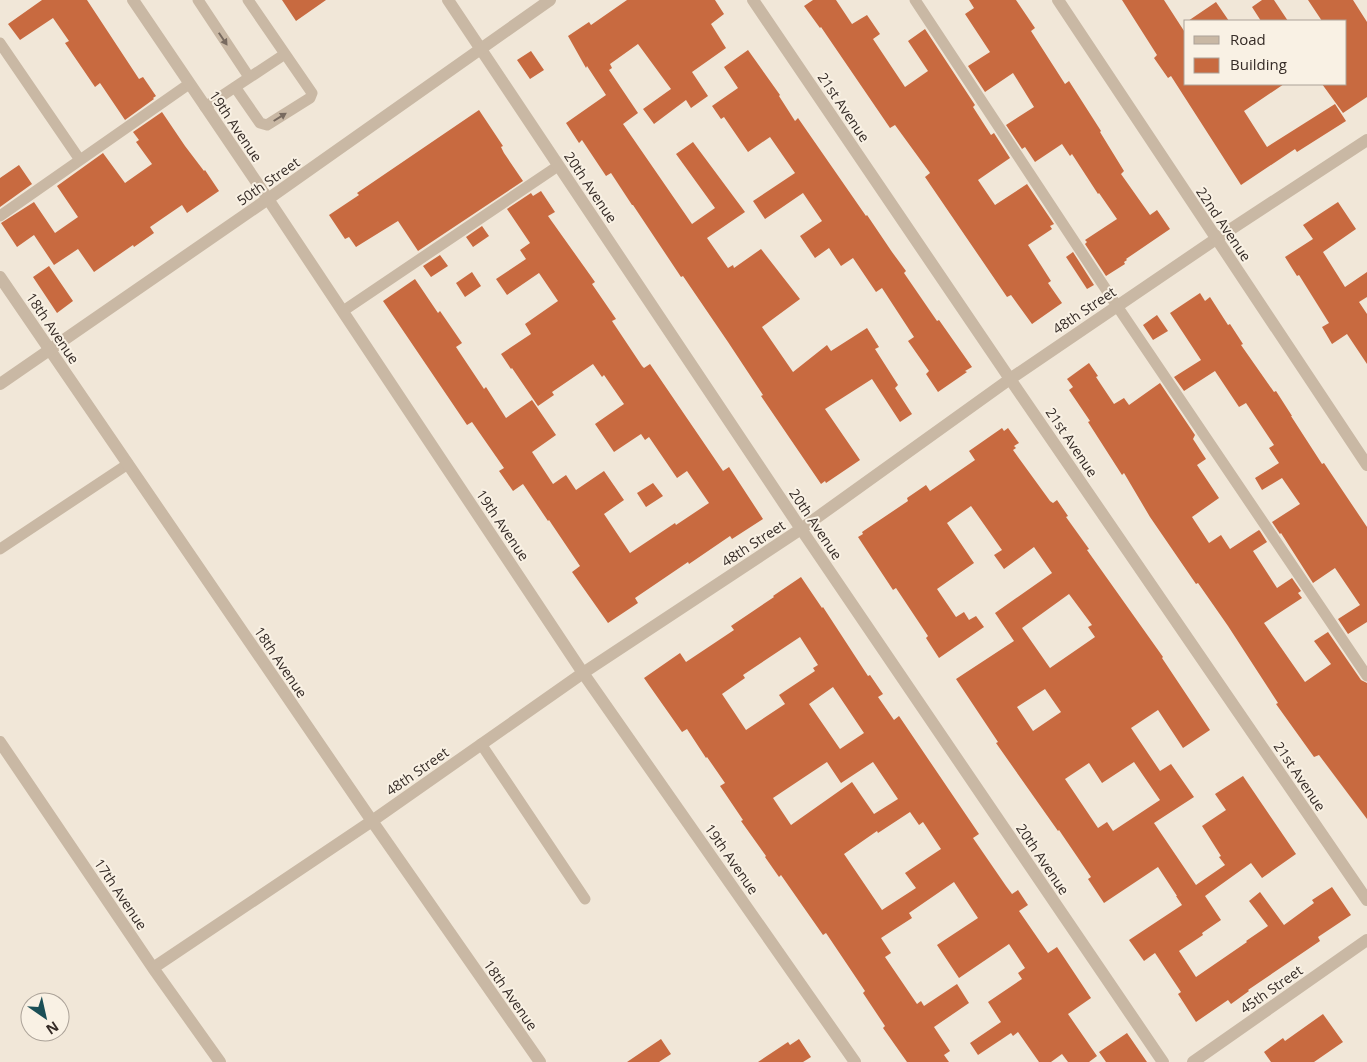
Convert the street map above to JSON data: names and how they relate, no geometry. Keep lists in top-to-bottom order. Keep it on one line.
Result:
{"streets":{"street":["21st Avenue","19th Avenue","50th Street","20th Avenue","22nd Avenue","48th Street","18th Avenue","17th Avenue","45th Street"]},"crossings":[["21st Avenue","48th Street"],["19th Avenue","50th Street"],["19th Avenue","48th Street"],["50th Street","20th Avenue"],["50th Street","18th Avenue"],["20th Avenue","48th Street"],["22nd Avenue","48th Street"],["48th Street","18th Avenue"],["48th Street","17th Avenue"]],"legend":["Road","Building"],"north":"bottom right"}
